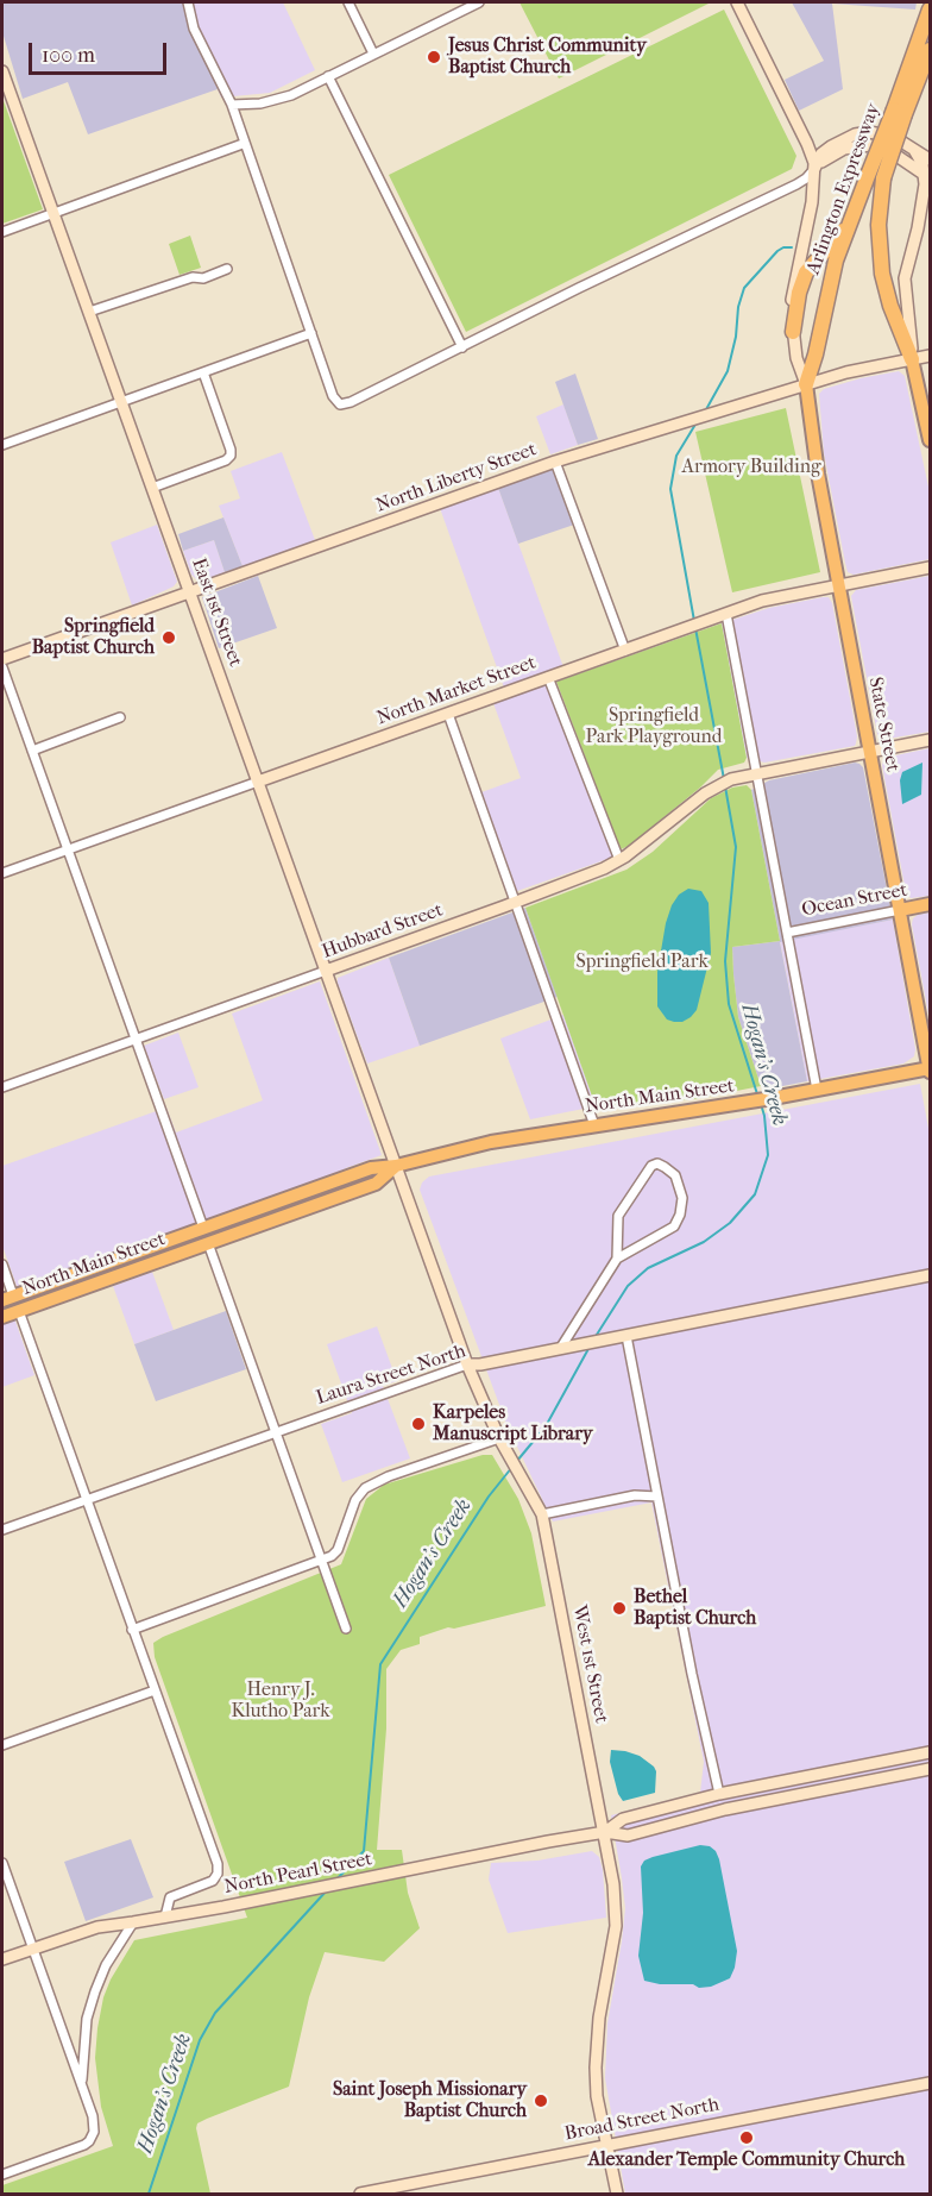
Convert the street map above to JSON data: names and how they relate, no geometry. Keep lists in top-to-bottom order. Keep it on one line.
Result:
{"streets":{"highway":["Arlington Expressway"],"main road":["State Street","Ocean Street","North Main Street"],"street":["North Liberty Street","East 1st Street","North Market Street","Hubbard Street","Laura Street North","West 1st Street","North Pearl Street","Broad Street North"]},"crossings":[["Arlington Expressway","North Liberty Street"],["Arlington Expressway","State Street"],["North Liberty Street","East 1st Street"],["North Liberty Street","State Street"],["East 1st Street","North Market Street"],["East 1st Street","Hubbard Street"],["East 1st Street","North Main Street"],["East 1st Street","West 1st Street"],["North Market Street","State Street"],["State Street","Ocean Street"],["State Street","Hubbard Street"],["State Street","North Main Street"],["North Main Street","West 1st Street"],["Laura Street North","West 1st Street"],["West 1st Street","North Pearl Street"],["West 1st Street","Broad Street North"]],"water":["Hogan's Creek"],"parks":["Armory Building","Springfield Park Playground","Springfield Park","Henry J. Klutho Park"],"places":["Jesus Christ Community Baptist Church","Springfield Baptist Church","Karpeles Manuscript Library","Bethel Baptist Church","Saint Joseph Missionary Baptist Church","Alexander Temple Community Church"],"scale_bar":"100 m"}
